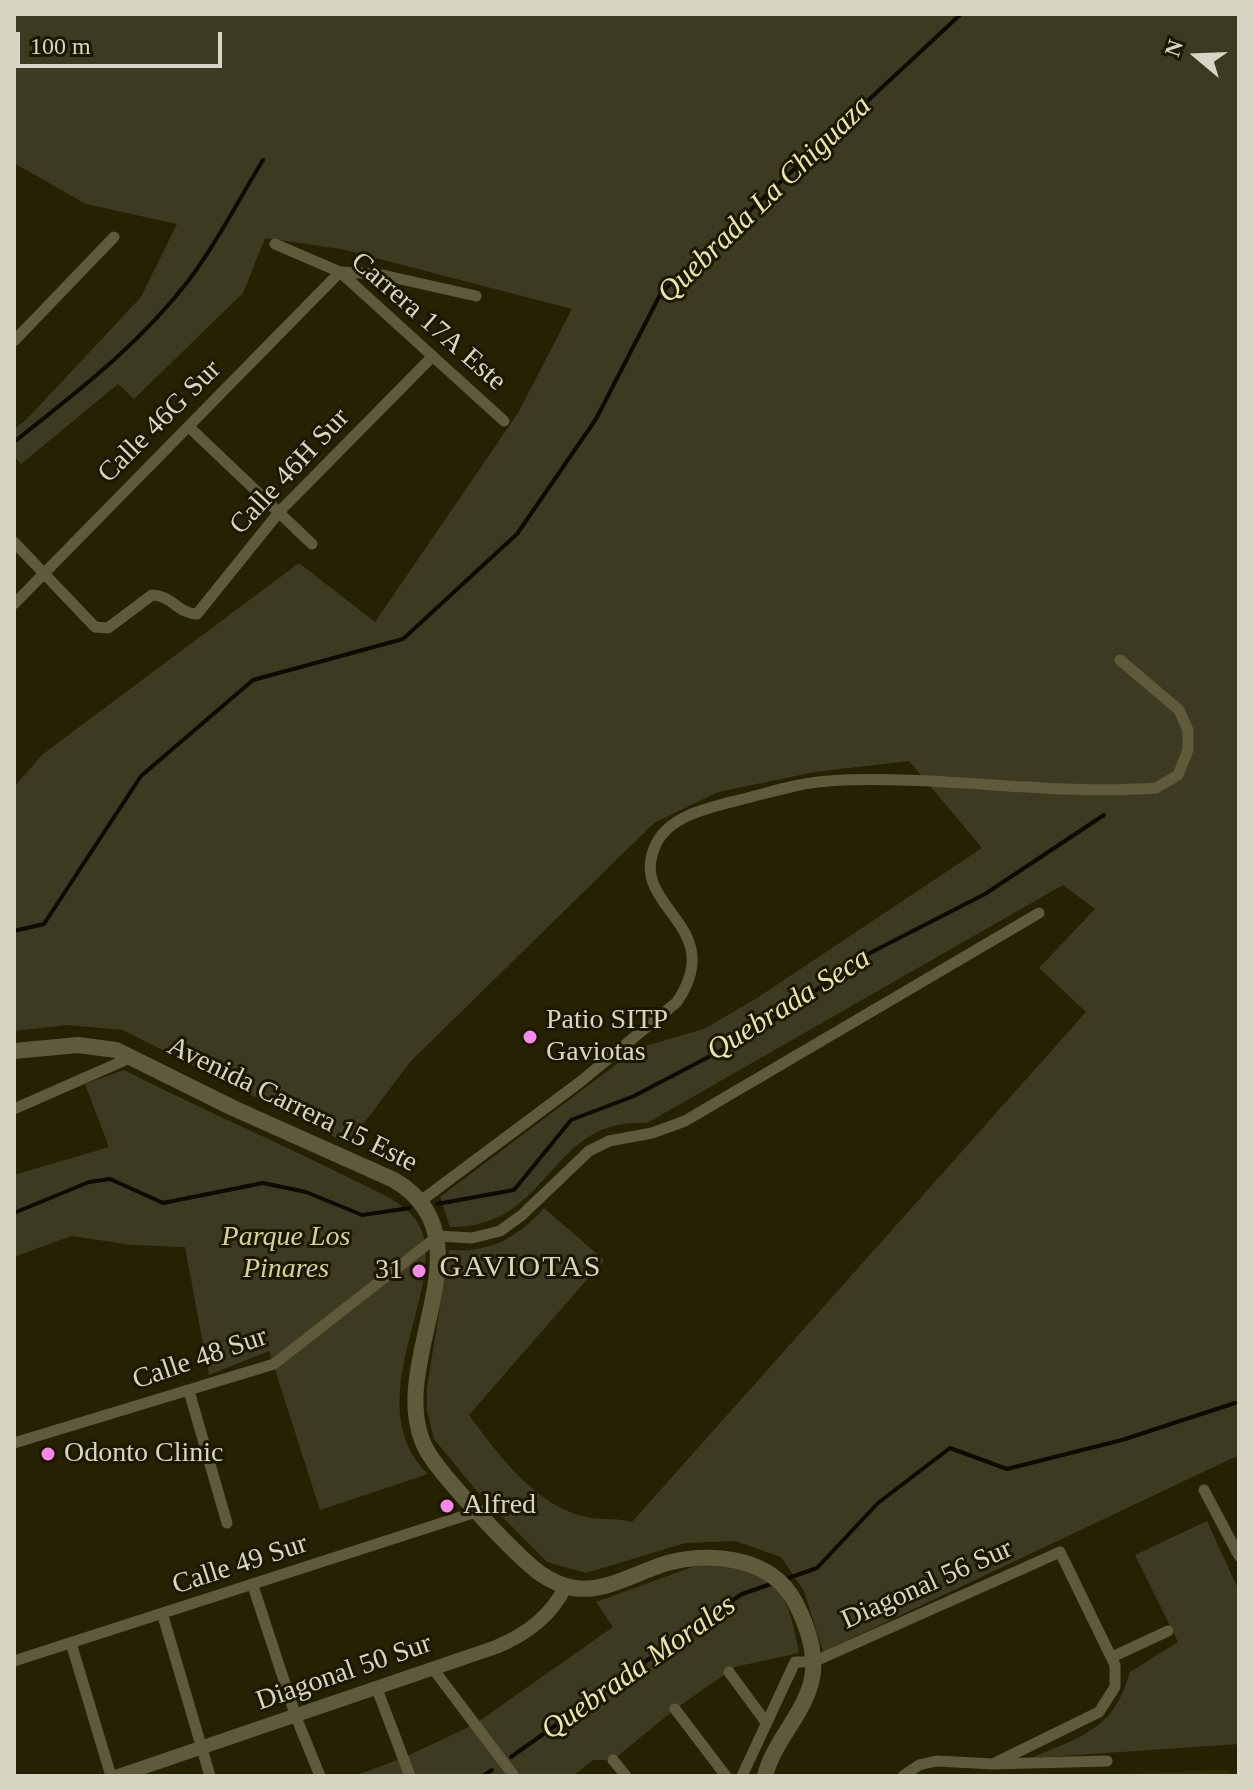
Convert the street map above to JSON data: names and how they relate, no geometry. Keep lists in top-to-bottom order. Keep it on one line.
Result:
{"streets":{"main road":["Avenida Carrera 15 Este"],"street":["Carrera 17A Este","Calle 46G Sur","Calle 46H Sur","Calle 48 Sur","Calle 49 Sur","Diagonal 56 Sur","Diagonal 50 Sur"]},"crossings":[["Carrera 17A Este","Calle 46G Sur"],["Carrera 17A Este","Calle 46H Sur"],["Calle 46G Sur","Calle 46H Sur"],["Avenida Carrera 15 Este","Calle 48 Sur"],["Avenida Carrera 15 Este","Calle 49 Sur"],["Avenida Carrera 15 Este","Diagonal 50 Sur"]],"districts":["GAVIOTAS"],"water":["Quebrada La Chiguaza","Quebrada Seca","Quebrada Morales"],"parks":["Parque Los Pinares"],"places":["Patio SITP Gaviotas","31","Odonto Clinic","Alfred"],"scale_bar":"100 m","north":"left"}
